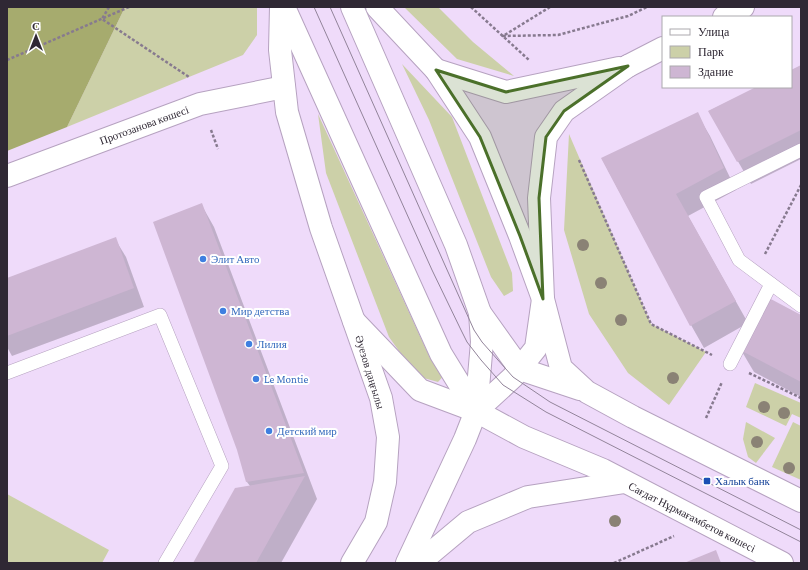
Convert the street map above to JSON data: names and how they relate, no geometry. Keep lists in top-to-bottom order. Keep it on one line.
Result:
{"streets":{"main road":["Протозанова көшесі","Әуезов даңғылы","Сағдат Нұрмағамбетов көшесі"]},"crossings":[["Протозанова көшесі","Әуезов даңғылы"],["Әуезов даңғылы","Сағдат Нұрмағамбетов көшесі"]],"places":{"other":["Элит Авто","Мир детства","Лилия","Le Montie","Детский мир"],"transit":["Халык банк"]},"legend":["Улица","Парк","Здание"],"north":"top"}
